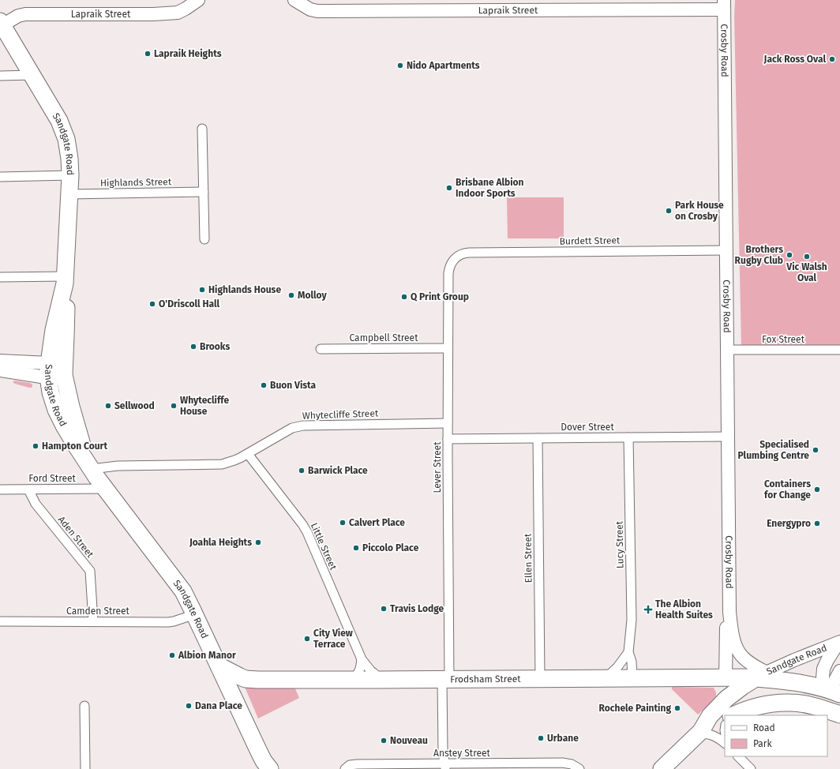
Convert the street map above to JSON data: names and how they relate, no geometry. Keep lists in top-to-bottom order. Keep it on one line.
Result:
{"streets":{"highway":["Sandgate Road","Frodsham Street"],"street":["Lapraik Street","Crosby Road","Highlands Street","Burdett Street","Campbell Street","Fox Street","Whytecliffe Street","Dover Street","Lever Street","Ford Street","Aden Street","Lucy Street","Little Street","Ellen Street","Camden Street","Anstey Street"]},"crossings":[["Lapraik Street","Crosby Road"],["Lapraik Street","Sandgate Road"],["Crosby Road","Sandgate Road"],["Crosby Road","Burdett Street"],["Crosby Road","Fox Street"],["Crosby Road","Dover Street"],["Crosby Road","Frodsham Street"],["Sandgate Road","Highlands Street"],["Sandgate Road","Whytecliffe Street"],["Sandgate Road","Ford Street"],["Sandgate Road","Camden Street"],["Sandgate Road","Frodsham Street"],["Burdett Street","Lever Street"],["Campbell Street","Lever Street"],["Whytecliffe Street","Lever Street"],["Whytecliffe Street","Little Street"],["Dover Street","Lever Street"],["Dover Street","Lucy Street"],["Dover Street","Ellen Street"],["Lever Street","Frodsham Street"],["Lever Street","Anstey Street"],["Ford Street","Aden Street"],["Aden Street","Camden Street"],["Lucy Street","Frodsham Street"],["Little Street","Frodsham Street"],["Ellen Street","Frodsham Street"]],"places":{"other":["Lapraik Heights","Jack Ross Oval","Nido Apartments","Brisbane Albion Indoor Sports","Park House on Crosby","Brothers Rugby Club","Vic Walsh Oval","Highlands House","Molloy","Q Print Group","O'Driscoll Hall","Brooks","Buon Vista","Sellwood","Whytecliffe House","Hampton Court","Specialised Plumbing Centre","Barwick Place","Containers for Change","Calvert Place","Energypro","Joahla Heights","Piccolo Place","Travis Lodge","City View Terrace","Albion Manor","Dana Place","Rochele Painting","Urbane","Nouveau"],"health":["The Albion Health Suites"]},"legend":["Road","Park"]}
